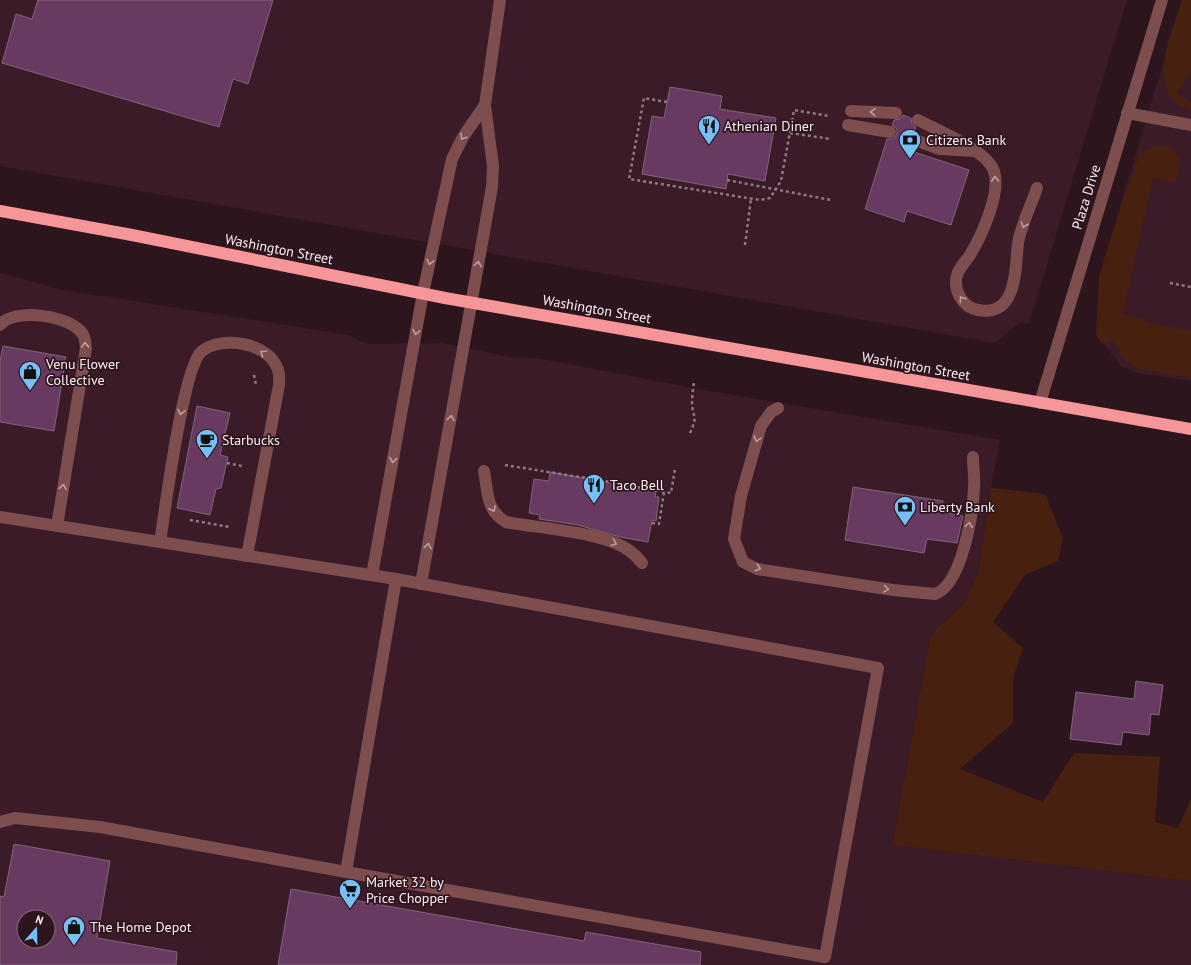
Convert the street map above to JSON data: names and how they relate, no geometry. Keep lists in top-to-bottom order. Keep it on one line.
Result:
{"streets":{"highway":["Washington Street"],"street":["Plaza Drive"]},"crossings":[["Plaza Drive","Washington Street"]],"places":{"restaurant":["Athenian Diner","Taco Bell"],"bank":["Citizens Bank","Liberty Bank"],"shop":["Venu Flower Collective","The Home Depot"],"cafe":["Starbucks"],"supermarket":["Market 32 by Price Chopper"]},"north":"top"}
